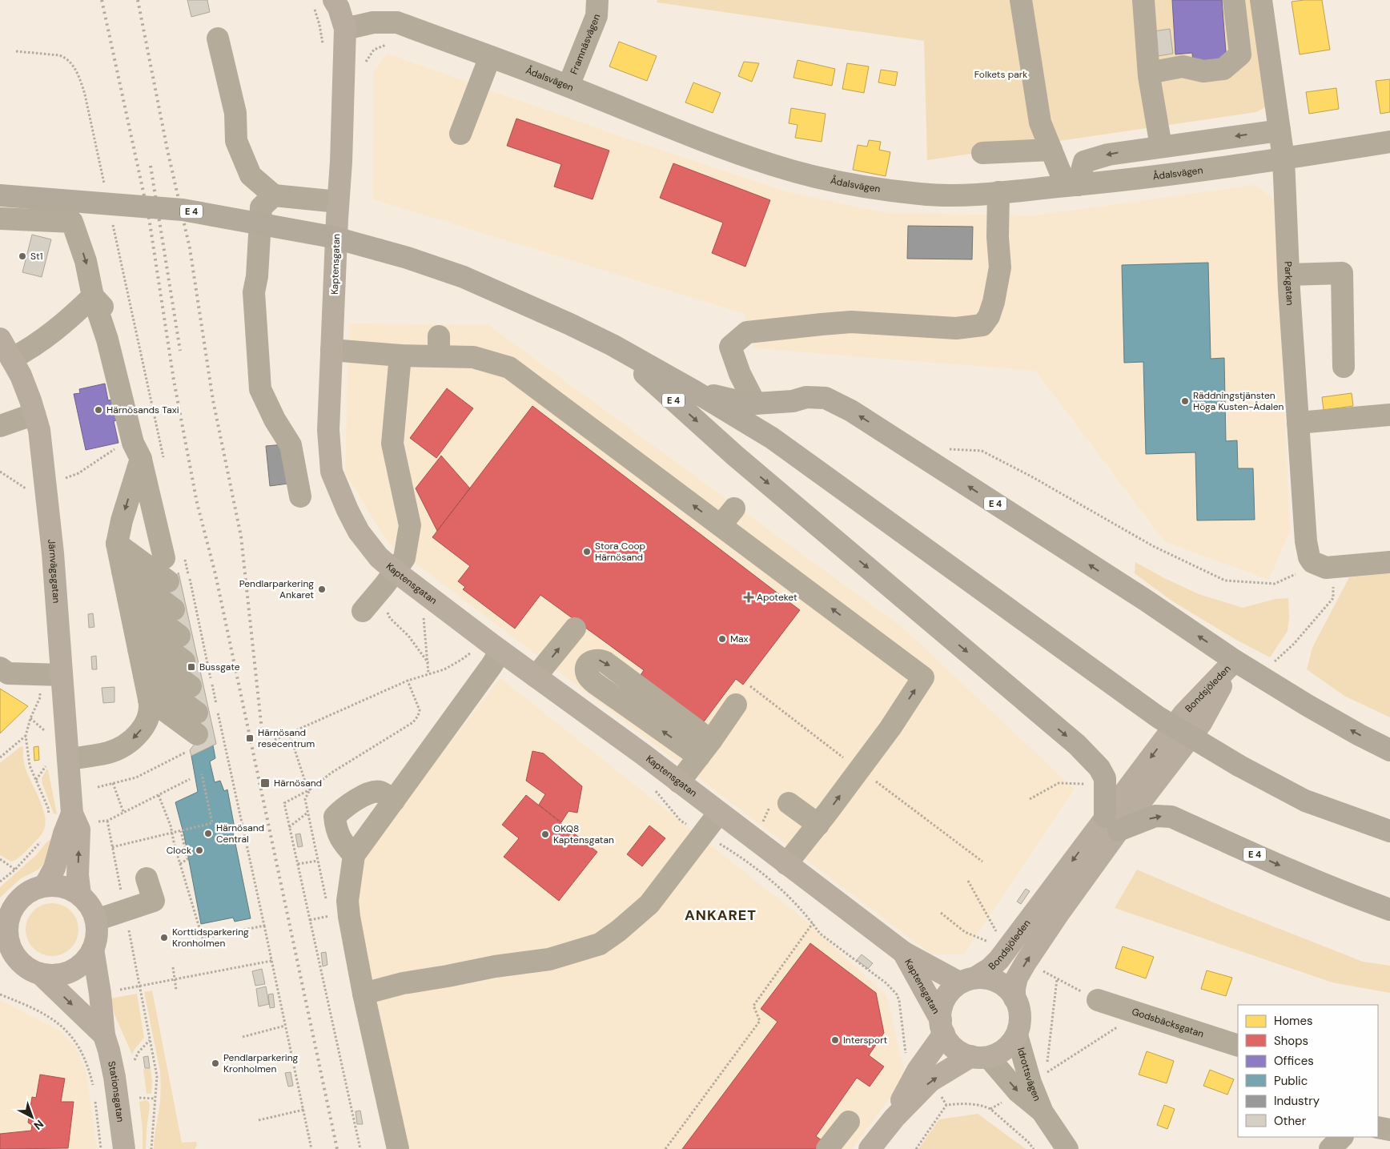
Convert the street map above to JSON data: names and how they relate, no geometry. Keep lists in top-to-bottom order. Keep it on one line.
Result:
{"streets":{"highway":["E 4"],"main road":["Kaptensgatan","Järnvägsgatan","Bondsjöleden","Stationsgatan"],"street":["Framnäsvägen","Ådalsvägen","Parkgatan","Godsbäcksgatan","Idrottsvägen"]},"crossings":[["Framnäsvägen","Ådalsvägen"],["Ådalsvägen","Kaptensgatan"],["Ådalsvägen","Parkgatan"],["E 4","Bondsjöleden"],["Kaptensgatan","Bondsjöleden"],["Kaptensgatan","Idrottsvägen"],["Järnvägsgatan","Stationsgatan"],["Bondsjöleden","Idrottsvägen"]],"one_way":["Idrottsvägen"],"districts":["ANKARET"],"parks":["Folkets park"],"places":{"other":["St1","Räddningstjänsten Höga Kusten-Ådalen","Härnösands Taxi","Stora Coop Härnösand","Pendlarparkering Ankaret","Max","Härnösand Central","OKQ8 Kaptensgatan","Clock","Korttidsparkering Kronholmen","Intersport","Pendlarparkering Kronholmen"],"health":["Apoteket"],"transit":["Bussgate","Härnösand resecentrum","Härnösand"]},"legend":["Homes","Shops","Offices","Public","Industry","Other"],"north":"bottom right"}
